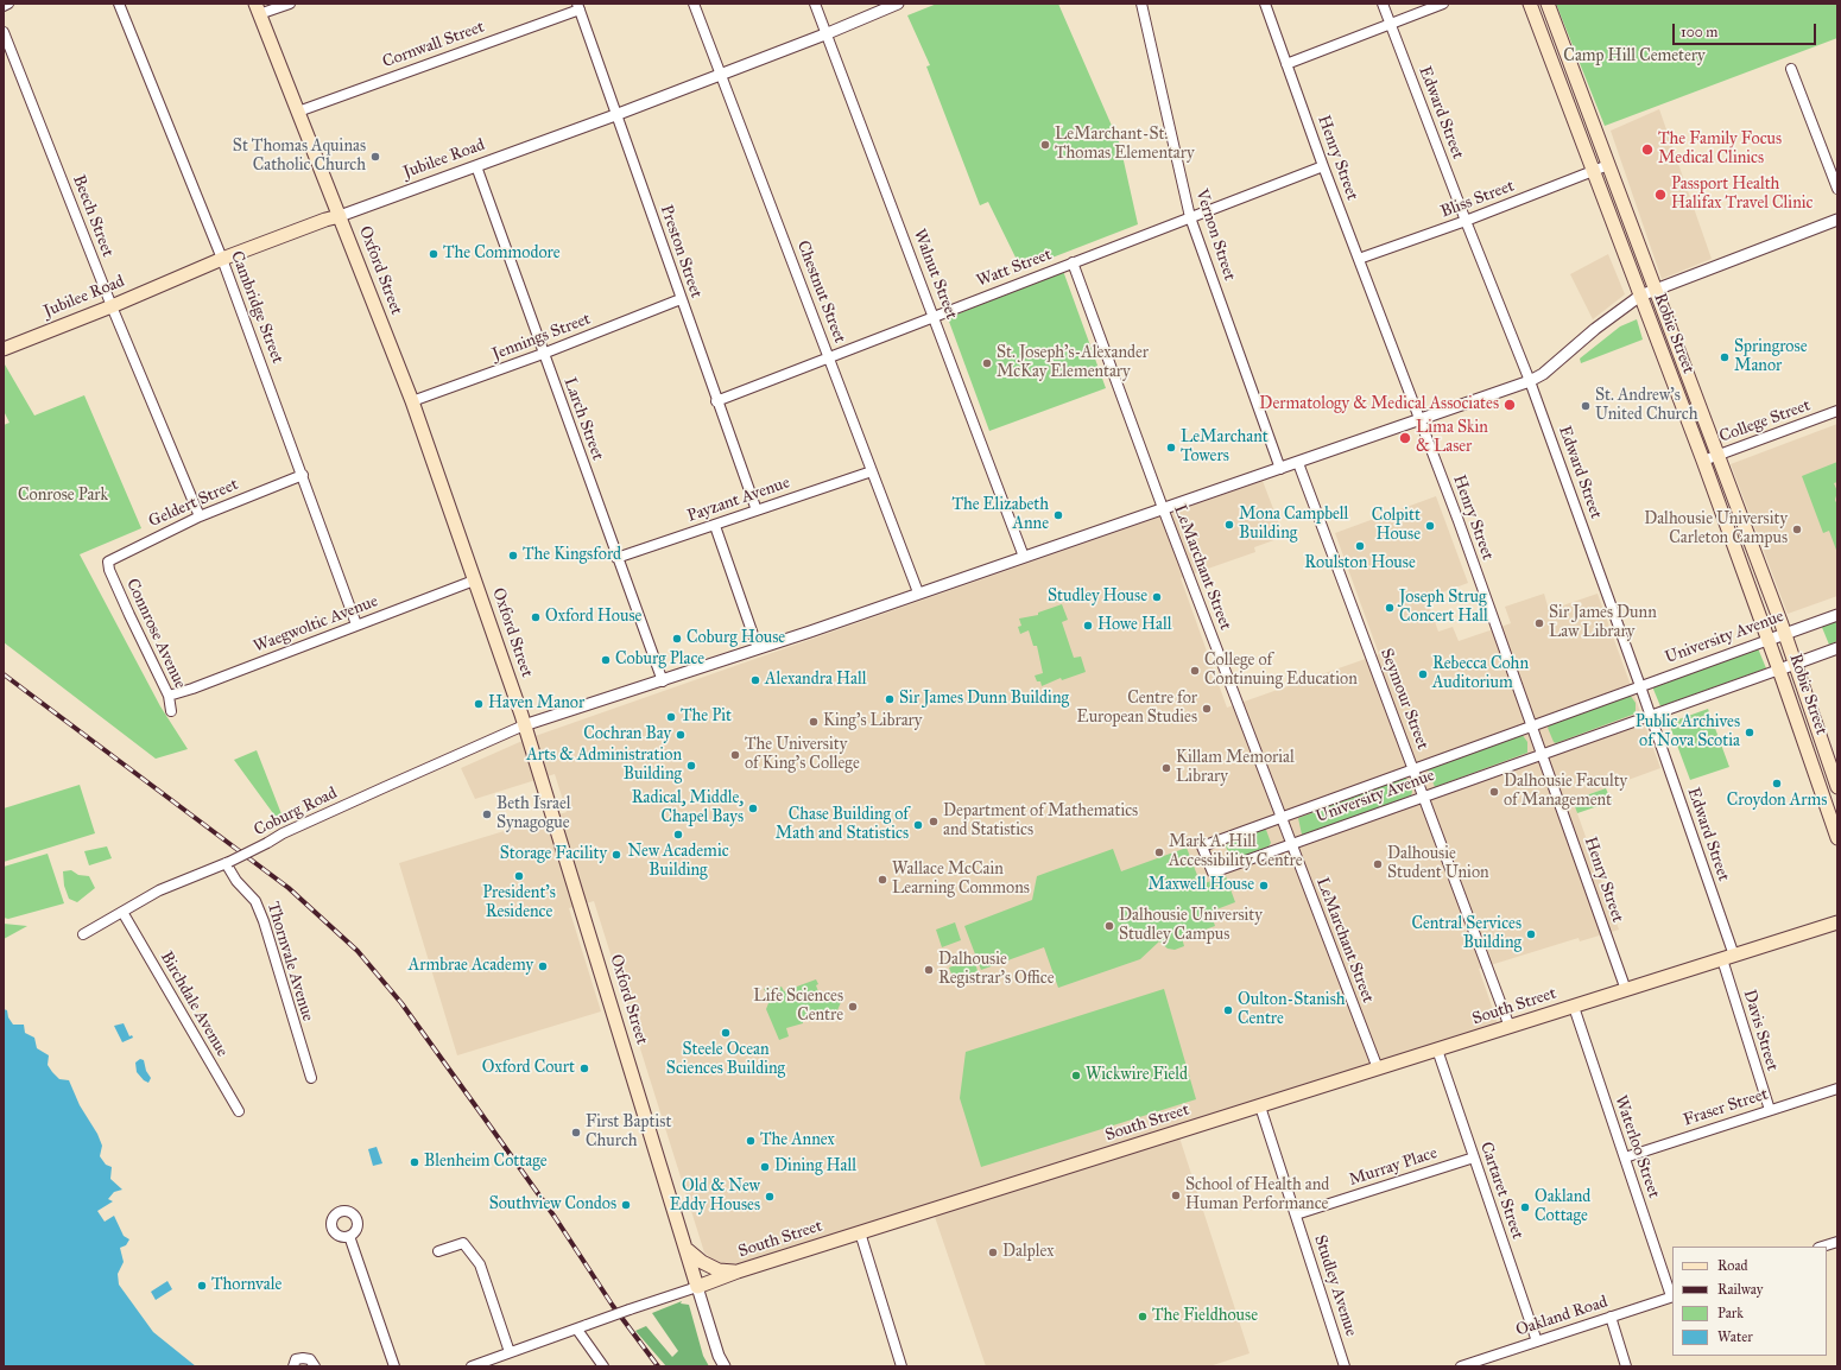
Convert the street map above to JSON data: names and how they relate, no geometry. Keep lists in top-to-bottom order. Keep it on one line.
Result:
{"streets":{"main road":["Jubilee Road","Oxford Street","Robie Street","South Street"],"street":["Cornwall Street","Edward Street","Henry Street","Bliss Street","Beech Street","Vernon Street","Preston Street","Watt Street","Walnut Street","Chestnut Street","Cambridge Street","Jennings Street","Larch Street","College Street","Payzant Avenue","Geldert Street","LeMarchant Street","Waegwoltic Avenue","Connrose Avenue","University Avenue","Seymour Street","Coburg Road","Thornvale Avenue","Birchdale Avenue","Davis Street","Fraser Street","Waterloo Street","Murray Place","Cartaret Street","Studley Avenue","Oakland Road"]},"crossings":[["Cornwall Street","Preston Street"],["Cornwall Street","Oxford Street"],["Edward Street","Bliss Street"],["Edward Street","University Avenue"],["Edward Street","South Street"],["Edward Street","Davis Street"],["Henry Street","Bliss Street"],["Henry Street","Watt Street"],["Henry Street","University Avenue"],["Henry Street","South Street"],["Jubilee Road","Beech Street"],["Jubilee Road","Preston Street"],["Jubilee Road","Oxford Street"],["Jubilee Road","Walnut Street"],["Jubilee Road","Chestnut Street"],["Jubilee Road","Cambridge Street"],["Jubilee Road","Larch Street"],["Bliss Street","Robie Street"],["Beech Street","Geldert Street"],["Vernon Street","Watt Street"],["Preston Street","Watt Street"],["Preston Street","Jennings Street"],["Preston Street","Payzant Avenue"],["Watt Street","Walnut Street"],["Watt Street","Chestnut Street"],["Watt Street","LeMarchant Street"],["Oxford Street","Jennings Street"],["Oxford Street","Waegwoltic Avenue"],["Oxford Street","Coburg Road"],["Oxford Street","South Street"],["Chestnut Street","Payzant Avenue"],["Cambridge Street","Geldert Street"],["Cambridge Street","Waegwoltic Avenue"],["Robie Street","College Street"],["Robie Street","University Avenue"],["Jennings Street","Larch Street"],["Larch Street","Payzant Avenue"],["Geldert Street","Connrose Avenue"],["LeMarchant Street","University Avenue"],["LeMarchant Street","South Street"],["Waegwoltic Avenue","Connrose Avenue"],["University Avenue","Seymour Street"],["Seymour Street","South Street"],["Coburg Road","Thornvale Avenue"],["Coburg Road","Birchdale Avenue"],["South Street","Davis Street"],["South Street","Waterloo Street"],["South Street","Cartaret Street"],["South Street","Studley Avenue"],["Davis Street","Fraser Street"],["Fraser Street","Waterloo Street"],["Waterloo Street","Oakland Road"],["Murray Place","Cartaret Street"],["Murray Place","Studley Avenue"],["Cartaret Street","Oakland Road"]],"parks":["Camp Hill Cemetery","Conrose Park"],"places":["LeMarchant-St. Thomas Elementary","The Family Focus Medical Clinics","St Thomas Aquinas Catholic Church","Passport Health Halifax Travel Clinic","The Commodore","Springrose Manor","St. Joseph's-Alexander McKay Elementary","Dermatology & Medical Associates","St. Andrew's United Church","Lima Skin & Laser","LeMarchant Towers","The Elizabeth Anne","Mona Campbell Building","Colpitt House","Dalhousie University Carleton Campus","Roulston House","The Kingsford","Studley House","Joseph Strug Concert Hall","Oxford House","Sir James Dunn Law Library","Howe Hall","Coburg House","Coburg Place","College of Continuing Education","Rebecca Cohn Auditorium","Alexandra Hall","Sir James Dunn Building","Haven Manor","Centre for European Studies","The Pit","King's Library","Public Archives of Nova Scotia","Cochran Bay","The University of King's College","Arts & Administration Building","Killam Memorial Library","Croydon Arms","Dalhousie Faculty of Management","Radical, Middle, Chapel Bays","Beth Israel Synagogue","Department of Mathematics and Statistics","Chase Building of Math and Statistics","New Academic Building","Mark A. Hill Accessibility Centre","Storage Facility","Dalhousie Student Union","President’s Residence","Wallace McCain Learning Commons","Maxwell House","Dalhousie University Studley Campus","Central Services Building","Armbrae Academy","Dalhousie Registrar's Office","Life Sciences Centre","Oulton-Stanish Centre","Steele Ocean Sciences Building","Oxford Court","Wickwire Field","First Baptist Church","The Annex","Blenheim Cottage","Dining Hall","School of Health and Human Performance","Old & New Eddy Houses","Southview Condos","Oakland Cottage","Dalplex","Thornvale","The Fieldhouse"],"legend":["Road","Railway","Park","Water"],"scale_bar":"100 m"}
